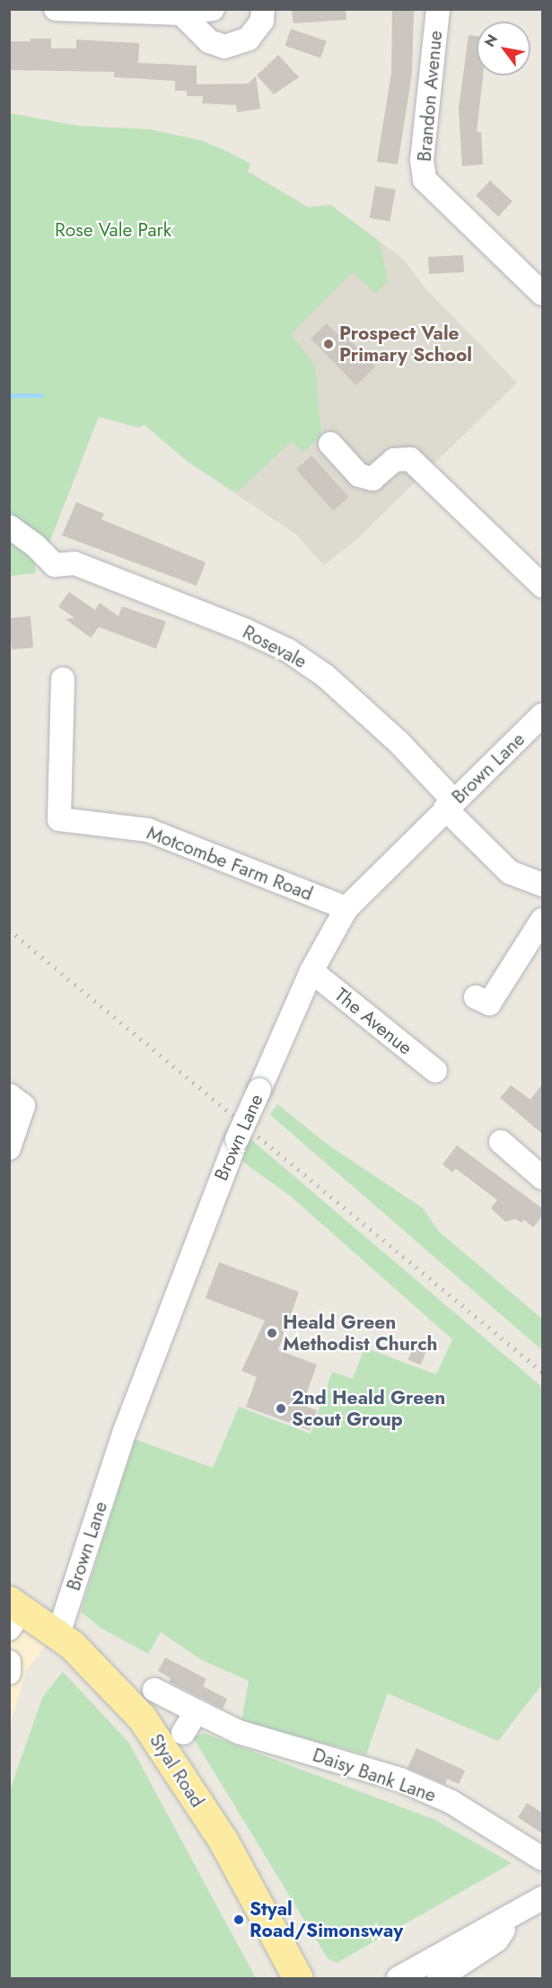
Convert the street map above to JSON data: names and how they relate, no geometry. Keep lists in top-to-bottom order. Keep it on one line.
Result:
{"streets":{"main road":["Styal Road"],"street":["Brandon Avenue","Rosevale","Brown Lane","Motcombe Farm Road","The Avenue","Daisy Bank Lane"]},"crossings":[["Rosevale","Brown Lane"],["Brown Lane","Motcombe Farm Road"],["Brown Lane","The Avenue"],["Brown Lane","Styal Road"]],"parks":["Rose Vale Park"],"places":["Prospect Vale Primary School","Heald Green Methodist Church","2nd Heald Green Scout Group","Styal Road/Simonsway"],"north":"top left"}
